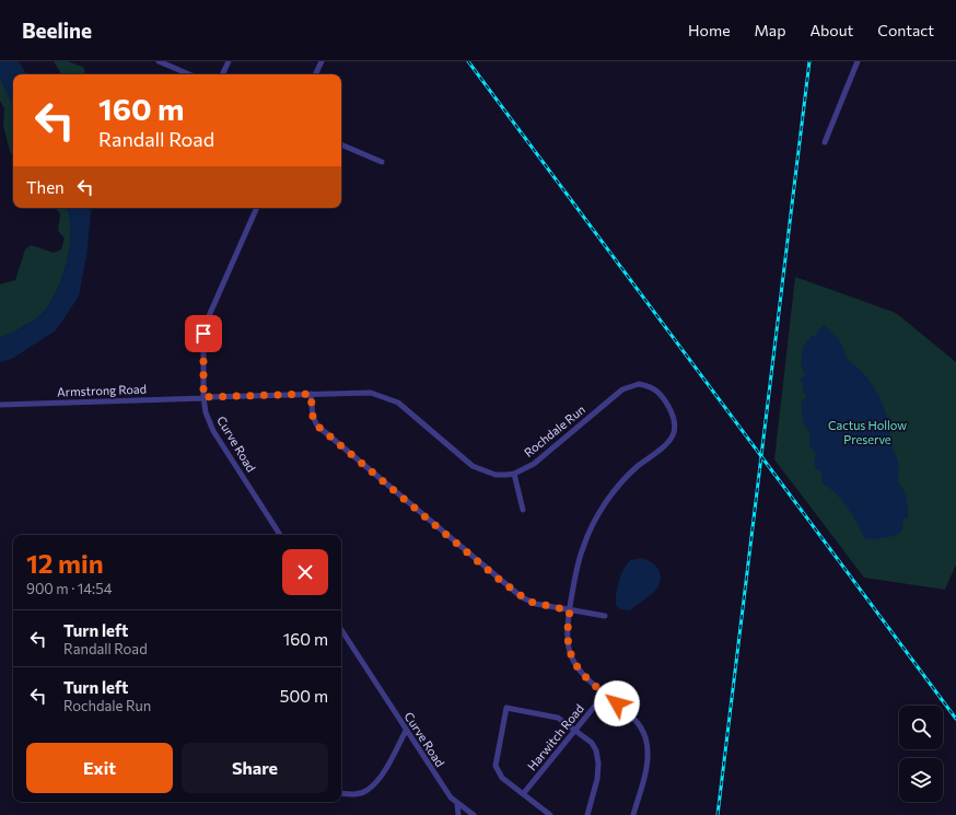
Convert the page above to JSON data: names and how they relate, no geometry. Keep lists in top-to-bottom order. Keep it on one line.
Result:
{"streets":{"street":["Armstrong Road","Rochdale Run","Curve Road","Harwitch Road"]},"crossings":[["Armstrong Road","Rochdale Run"],["Armstrong Road","Curve Road"],["Rochdale Run","Curve Road"]],"parks":["Cactus Hollow Preserve"],"page":{"header":"Beeline","nav":["Home","Map","About","Contact"],"turn":["160 m","Randall Road"],"then":"Then","heading":["12 min","900 m · 14:54"],"list":[{"name":"Turn left","note":"Randall Road","value":"160 m"},{"name":"Turn left","note":"Rochdale Run","value":"500 m"}],"buttons":["Exit","Share"]}}
